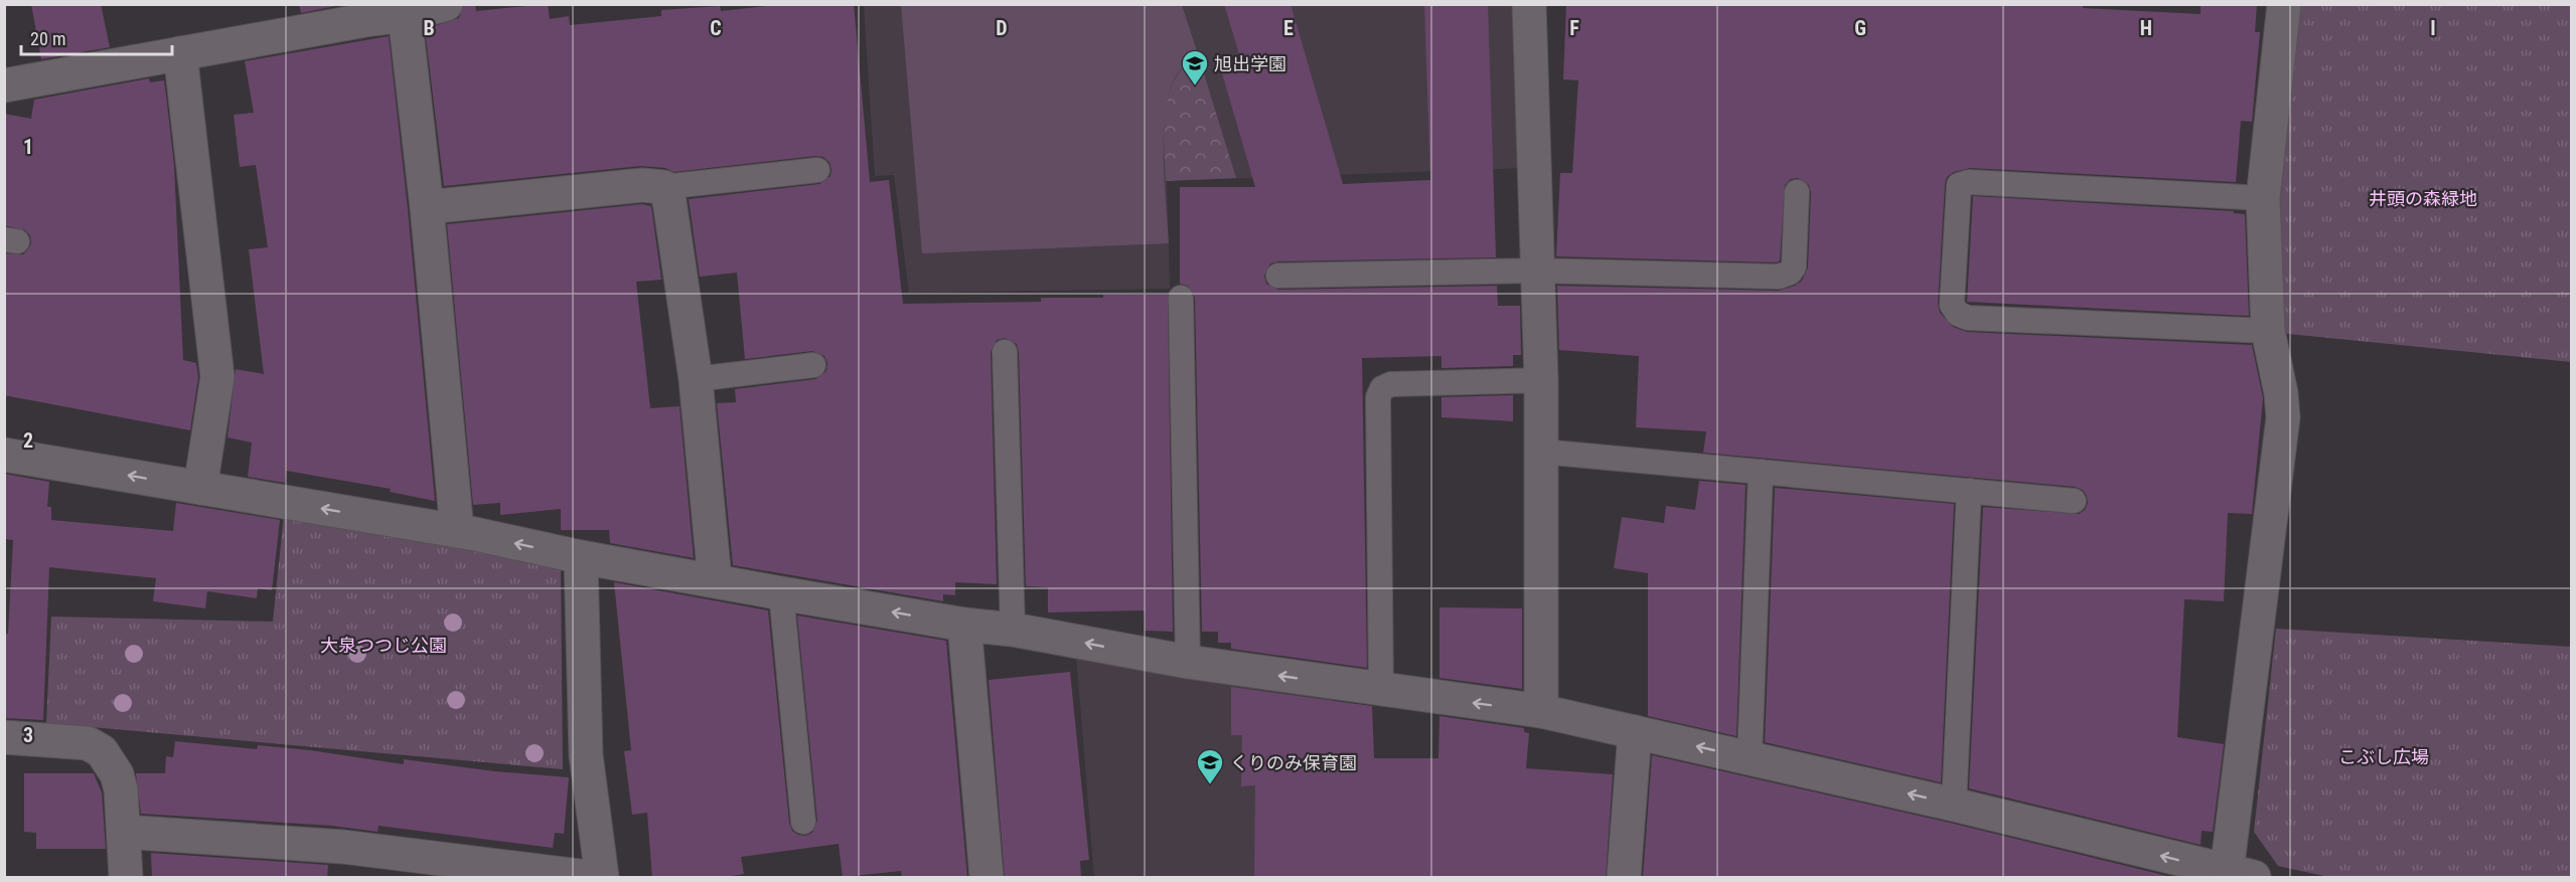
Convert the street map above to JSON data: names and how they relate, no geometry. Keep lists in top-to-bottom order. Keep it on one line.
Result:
{"parks":["井頭の森緑地","大泉つつじ公園","こぶし広場"],"places":{"school or university":["旭出学園","くりのみ保育園"]},"scale_bar":"20 m","grid":{"columns":["B","C","D","E","F","G","H","I"],"rows":["1","2","3"]}}
